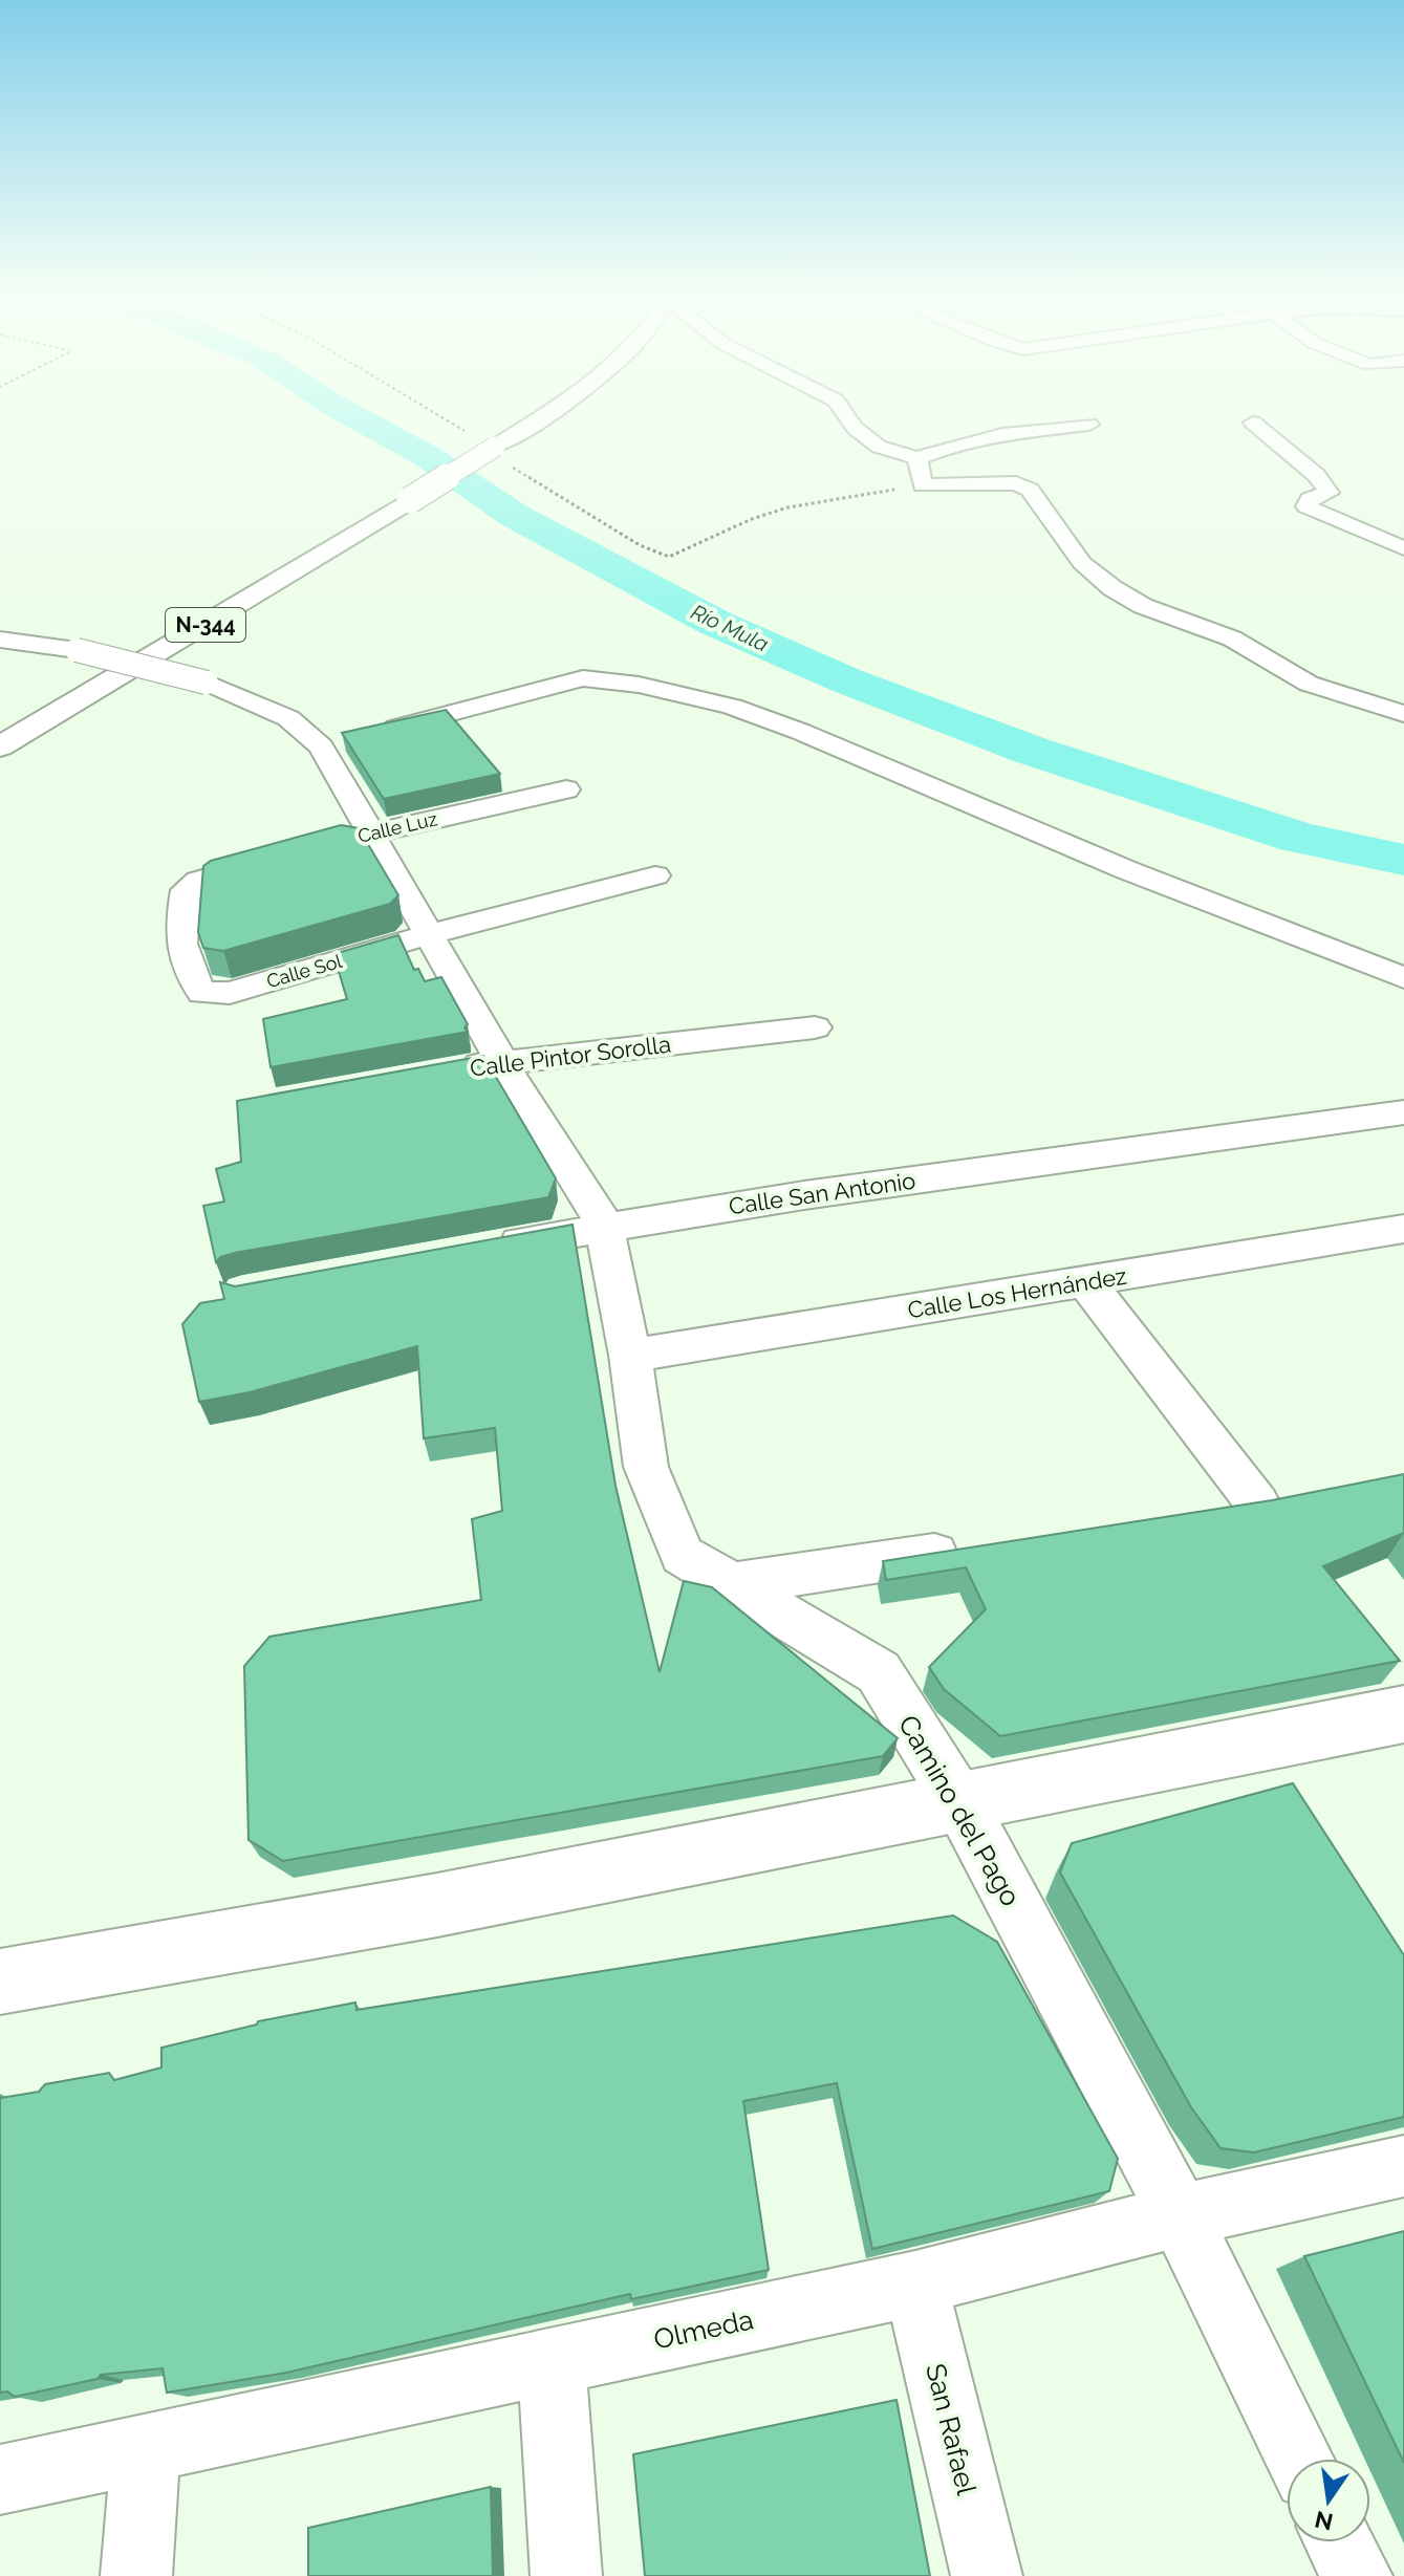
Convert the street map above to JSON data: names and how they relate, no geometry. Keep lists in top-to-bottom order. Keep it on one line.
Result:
{"streets":{"main road":["N-344"],"street":["Calle Luz","Calle Sol","Calle Pintor Sorolla","Calle San Antonio","Calle Los Hernández","Camino del Pago","Olmeda","San Rafael"]},"crossings":[["Calle San Antonio","Camino del Pago"],["Calle Los Hernández","Camino del Pago"],["Camino del Pago","Olmeda"],["Olmeda","San Rafael"]],"water":["Río Mula"],"north":"bottom"}
